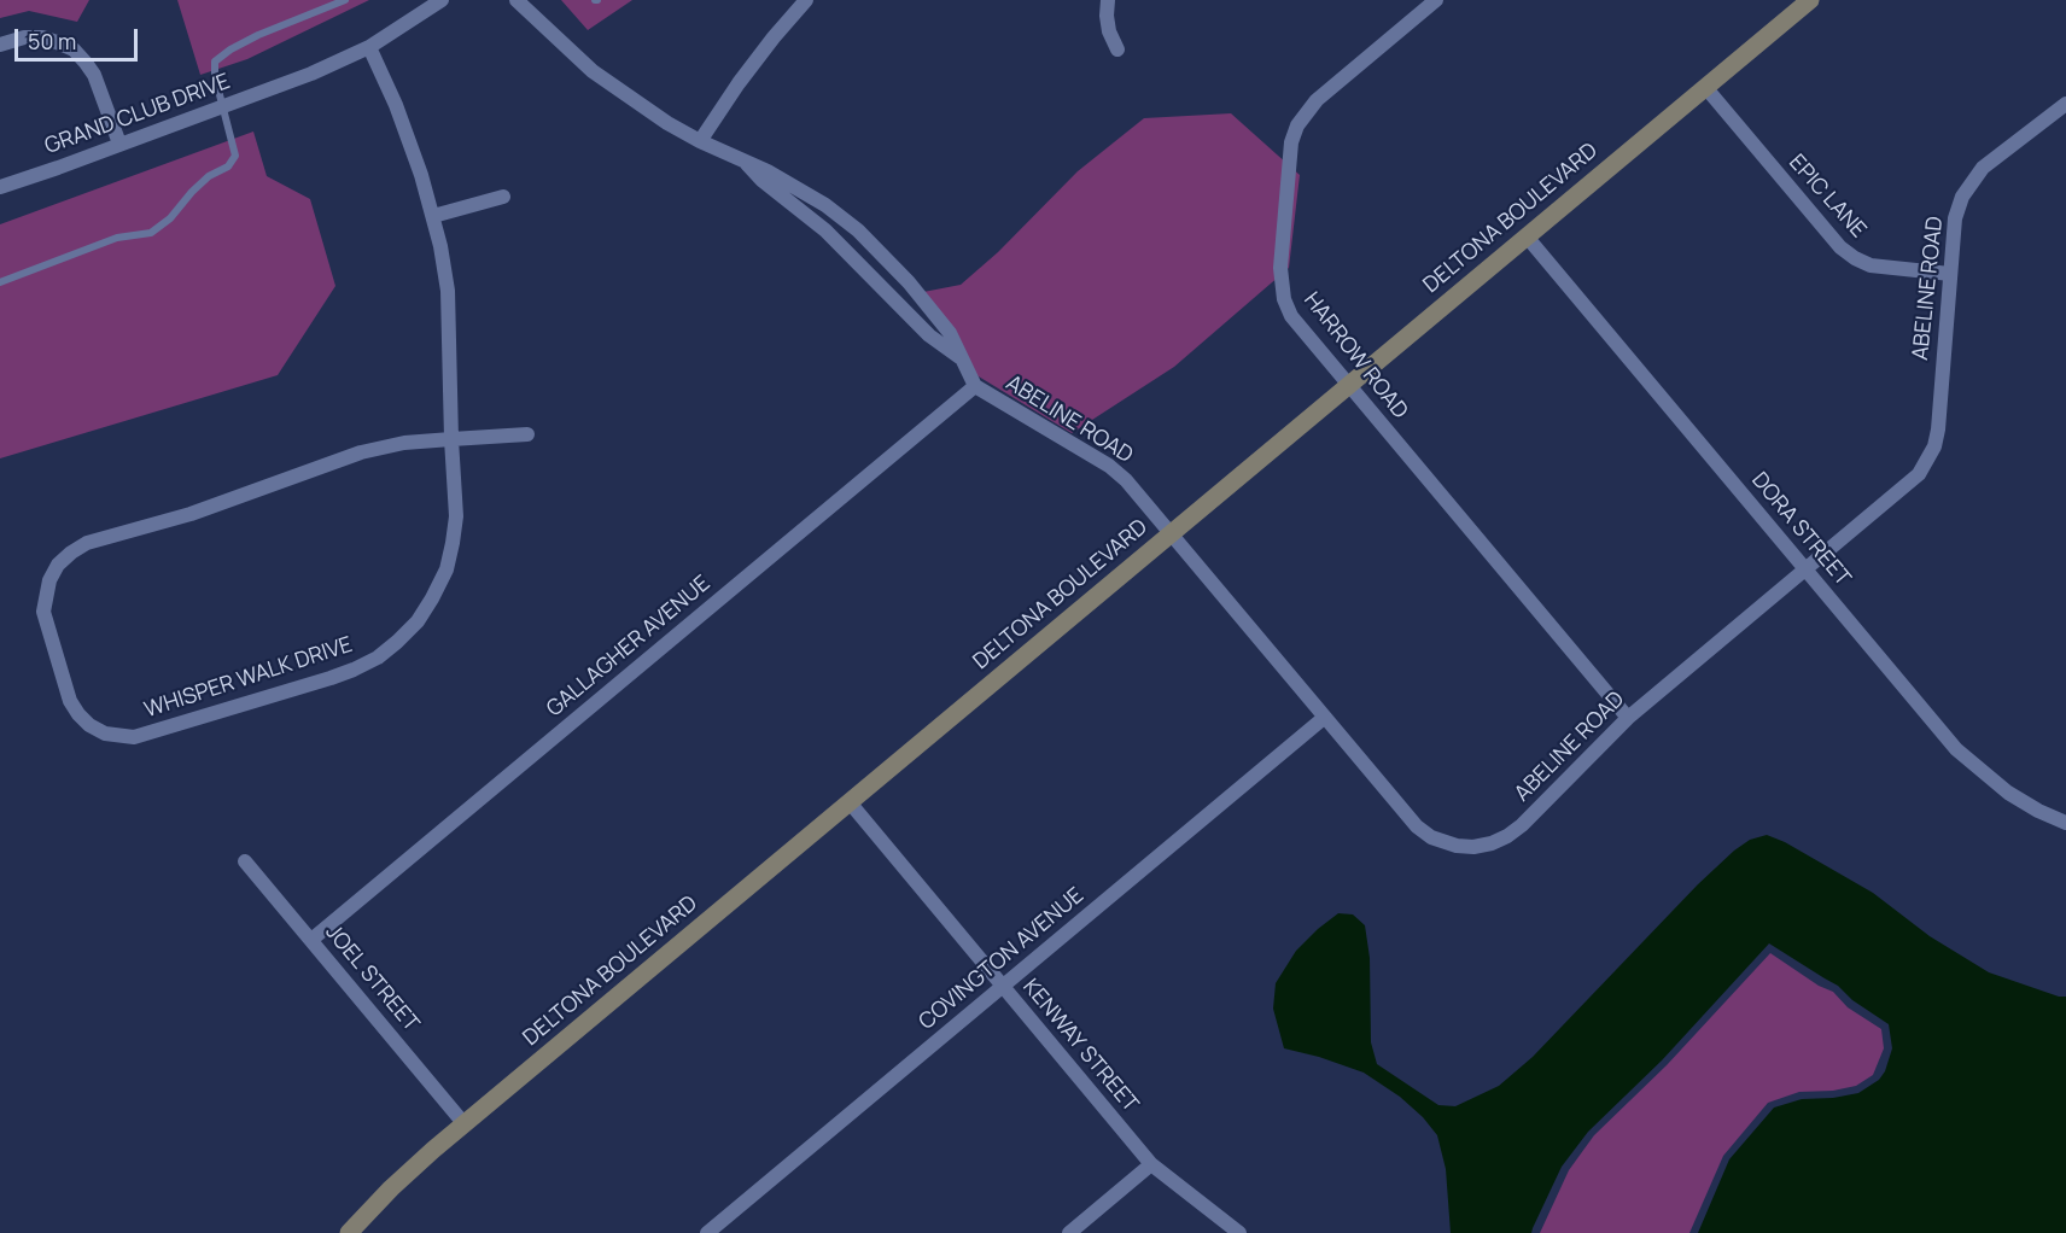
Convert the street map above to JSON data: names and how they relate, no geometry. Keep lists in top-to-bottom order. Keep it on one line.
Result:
{"streets":{"main road":["DELTONA BOULEVARD"],"street":["GRAND CLUB DRIVE","EPIC LANE","ABELINE ROAD","HARROW ROAD","DORA STREET","GALLAGHER AVENUE","WHISPER WALK DRIVE","COVINGTON AVENUE","JOEL STREET","KENWAY STREET"]},"crossings":[["GRAND CLUB DRIVE","WHISPER WALK DRIVE"],["EPIC LANE","DELTONA BOULEVARD"],["EPIC LANE","ABELINE ROAD"],["DELTONA BOULEVARD","ABELINE ROAD"],["DELTONA BOULEVARD","HARROW ROAD"],["DELTONA BOULEVARD","DORA STREET"],["DELTONA BOULEVARD","JOEL STREET"],["DELTONA BOULEVARD","KENWAY STREET"],["ABELINE ROAD","HARROW ROAD"],["ABELINE ROAD","DORA STREET"],["ABELINE ROAD","GALLAGHER AVENUE"],["ABELINE ROAD","COVINGTON AVENUE"],["GALLAGHER AVENUE","JOEL STREET"],["COVINGTON AVENUE","KENWAY STREET"]],"scale_bar":"50 m"}
